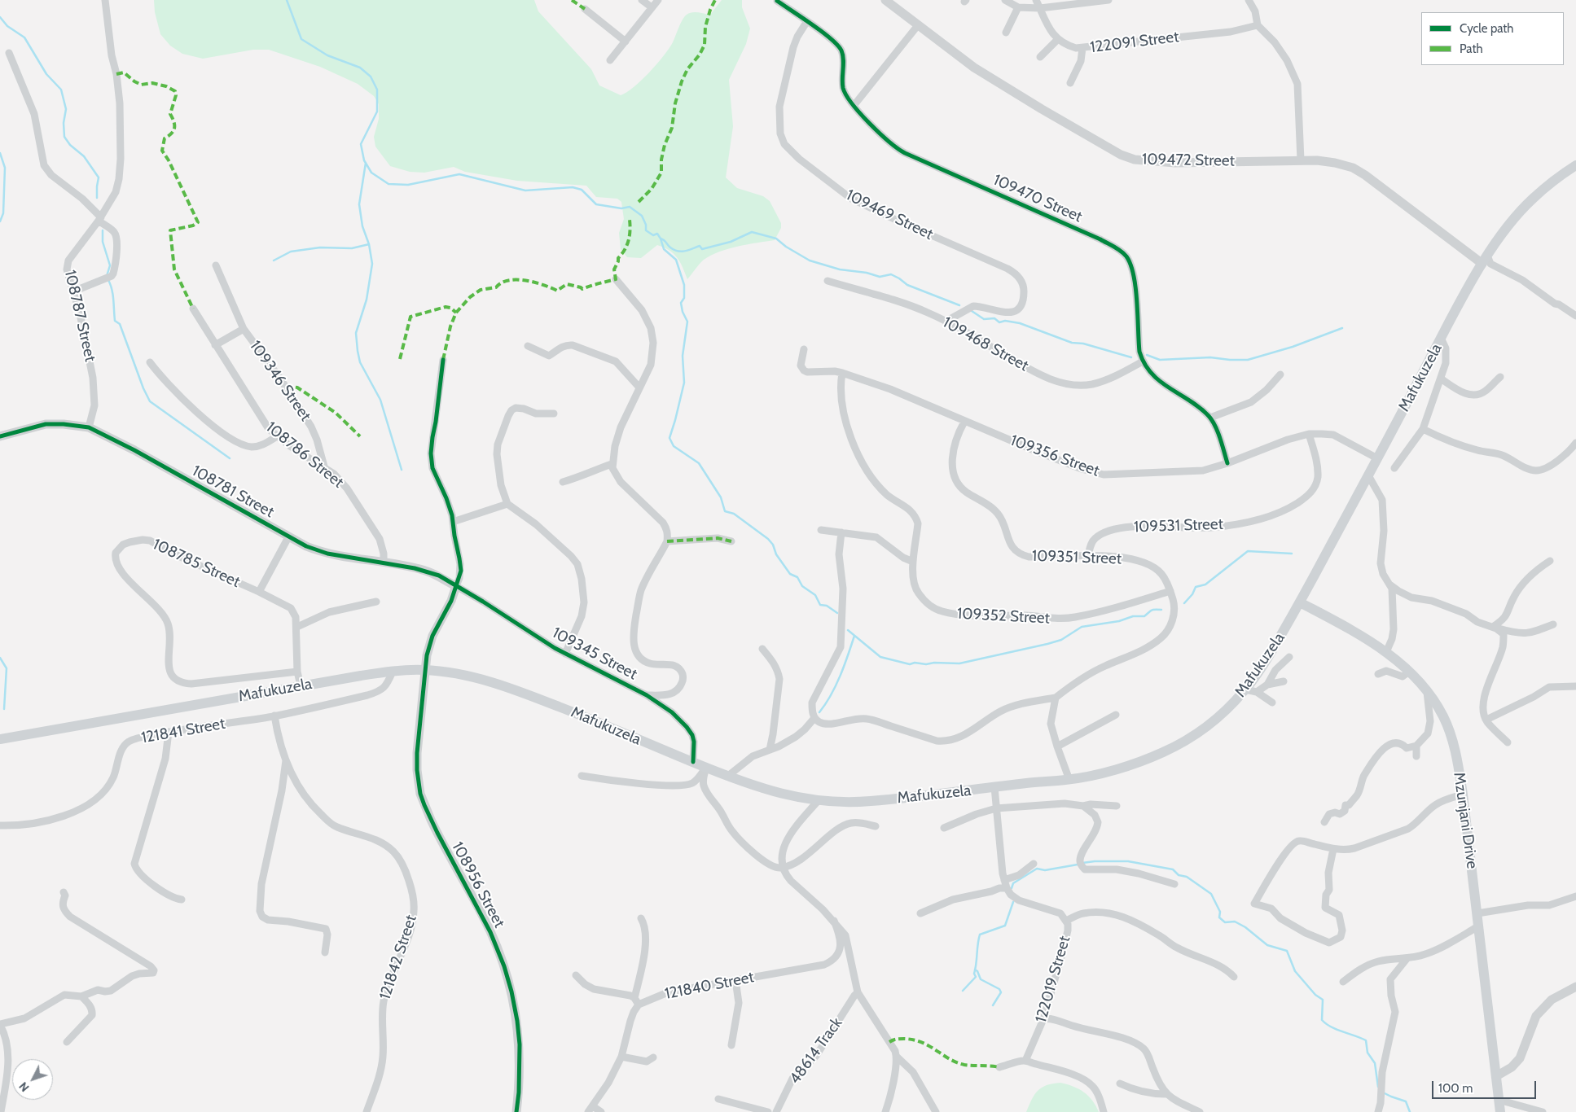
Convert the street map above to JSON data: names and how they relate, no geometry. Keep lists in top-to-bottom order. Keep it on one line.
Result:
{"streets":{"main road":["Mafukuzela","Mzunjani Drive"],"street":["122091 Street","109472 Street","109470 Street","109469 Street","108787 Street","109468 Street","109346 Street","108786 Street","109356 Street","108781 Street","109531 Street","109351 Street","108785 Street","109352 Street","109345 Street","121841 Street","108956 Street","121842 Street","122019 Street","121840 Street","48614 Track"]},"crossings":[["109472 Street","Mafukuzela"],["109470 Street","109469 Street"],["109470 Street","109468 Street"],["109469 Street","109468 Street"],["108787 Street","108781 Street"],["Mafukuzela","109356 Street"],["Mafukuzela","108785 Street"],["Mafukuzela","109345 Street"],["Mafukuzela","121841 Street"],["Mafukuzela","Mzunjani Drive"],["Mafukuzela","108956 Street"],["109346 Street","108786 Street"],["108786 Street","108781 Street"],["109356 Street","109531 Street"],["109356 Street","109351 Street"],["109356 Street","109352 Street"],["108781 Street","108785 Street"],["108781 Street","109345 Street"],["108781 Street","108956 Street"],["109531 Street","109351 Street"],["109351 Street","109352 Street"],["109345 Street","108956 Street"],["121841 Street","121842 Street"]],"legend":["Cycle path","Path"],"scale_bar":"100 m","north":"bottom left"}
